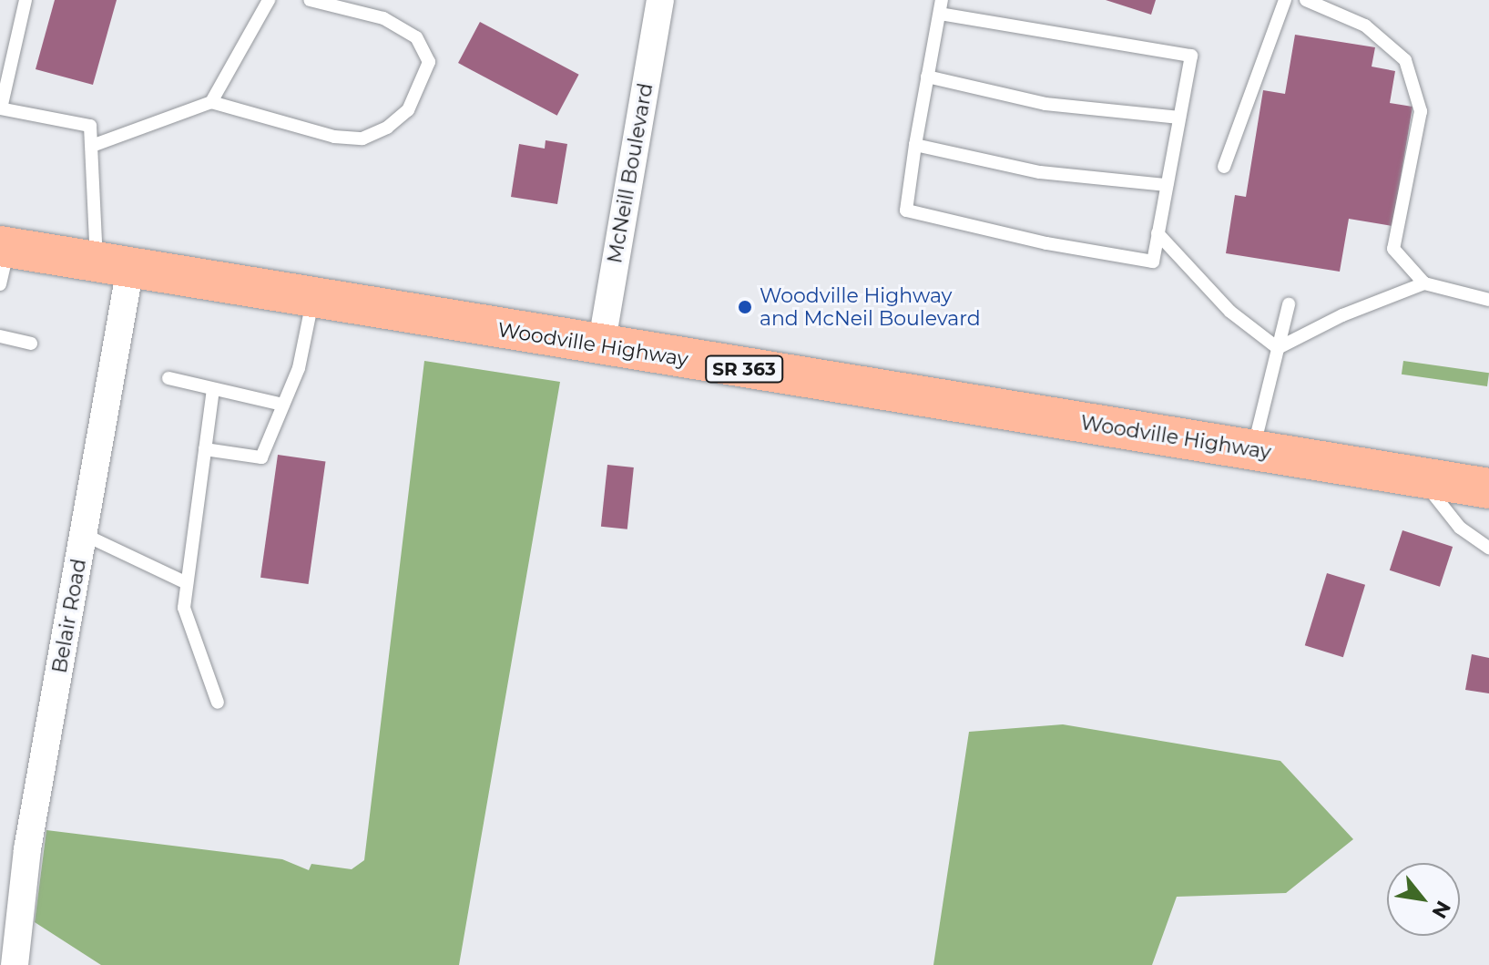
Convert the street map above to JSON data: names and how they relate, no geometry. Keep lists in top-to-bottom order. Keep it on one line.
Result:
{"streets":{"main road":["Woodville Highway","SR 363"],"street":["McNeill Boulevard","Belair Road"]},"crossings":[["McNeill Boulevard","Woodville Highway"],["Woodville Highway","Belair Road"]],"places":["Woodville Highway and McNeil Boulevard"],"north":"bottom right"}
